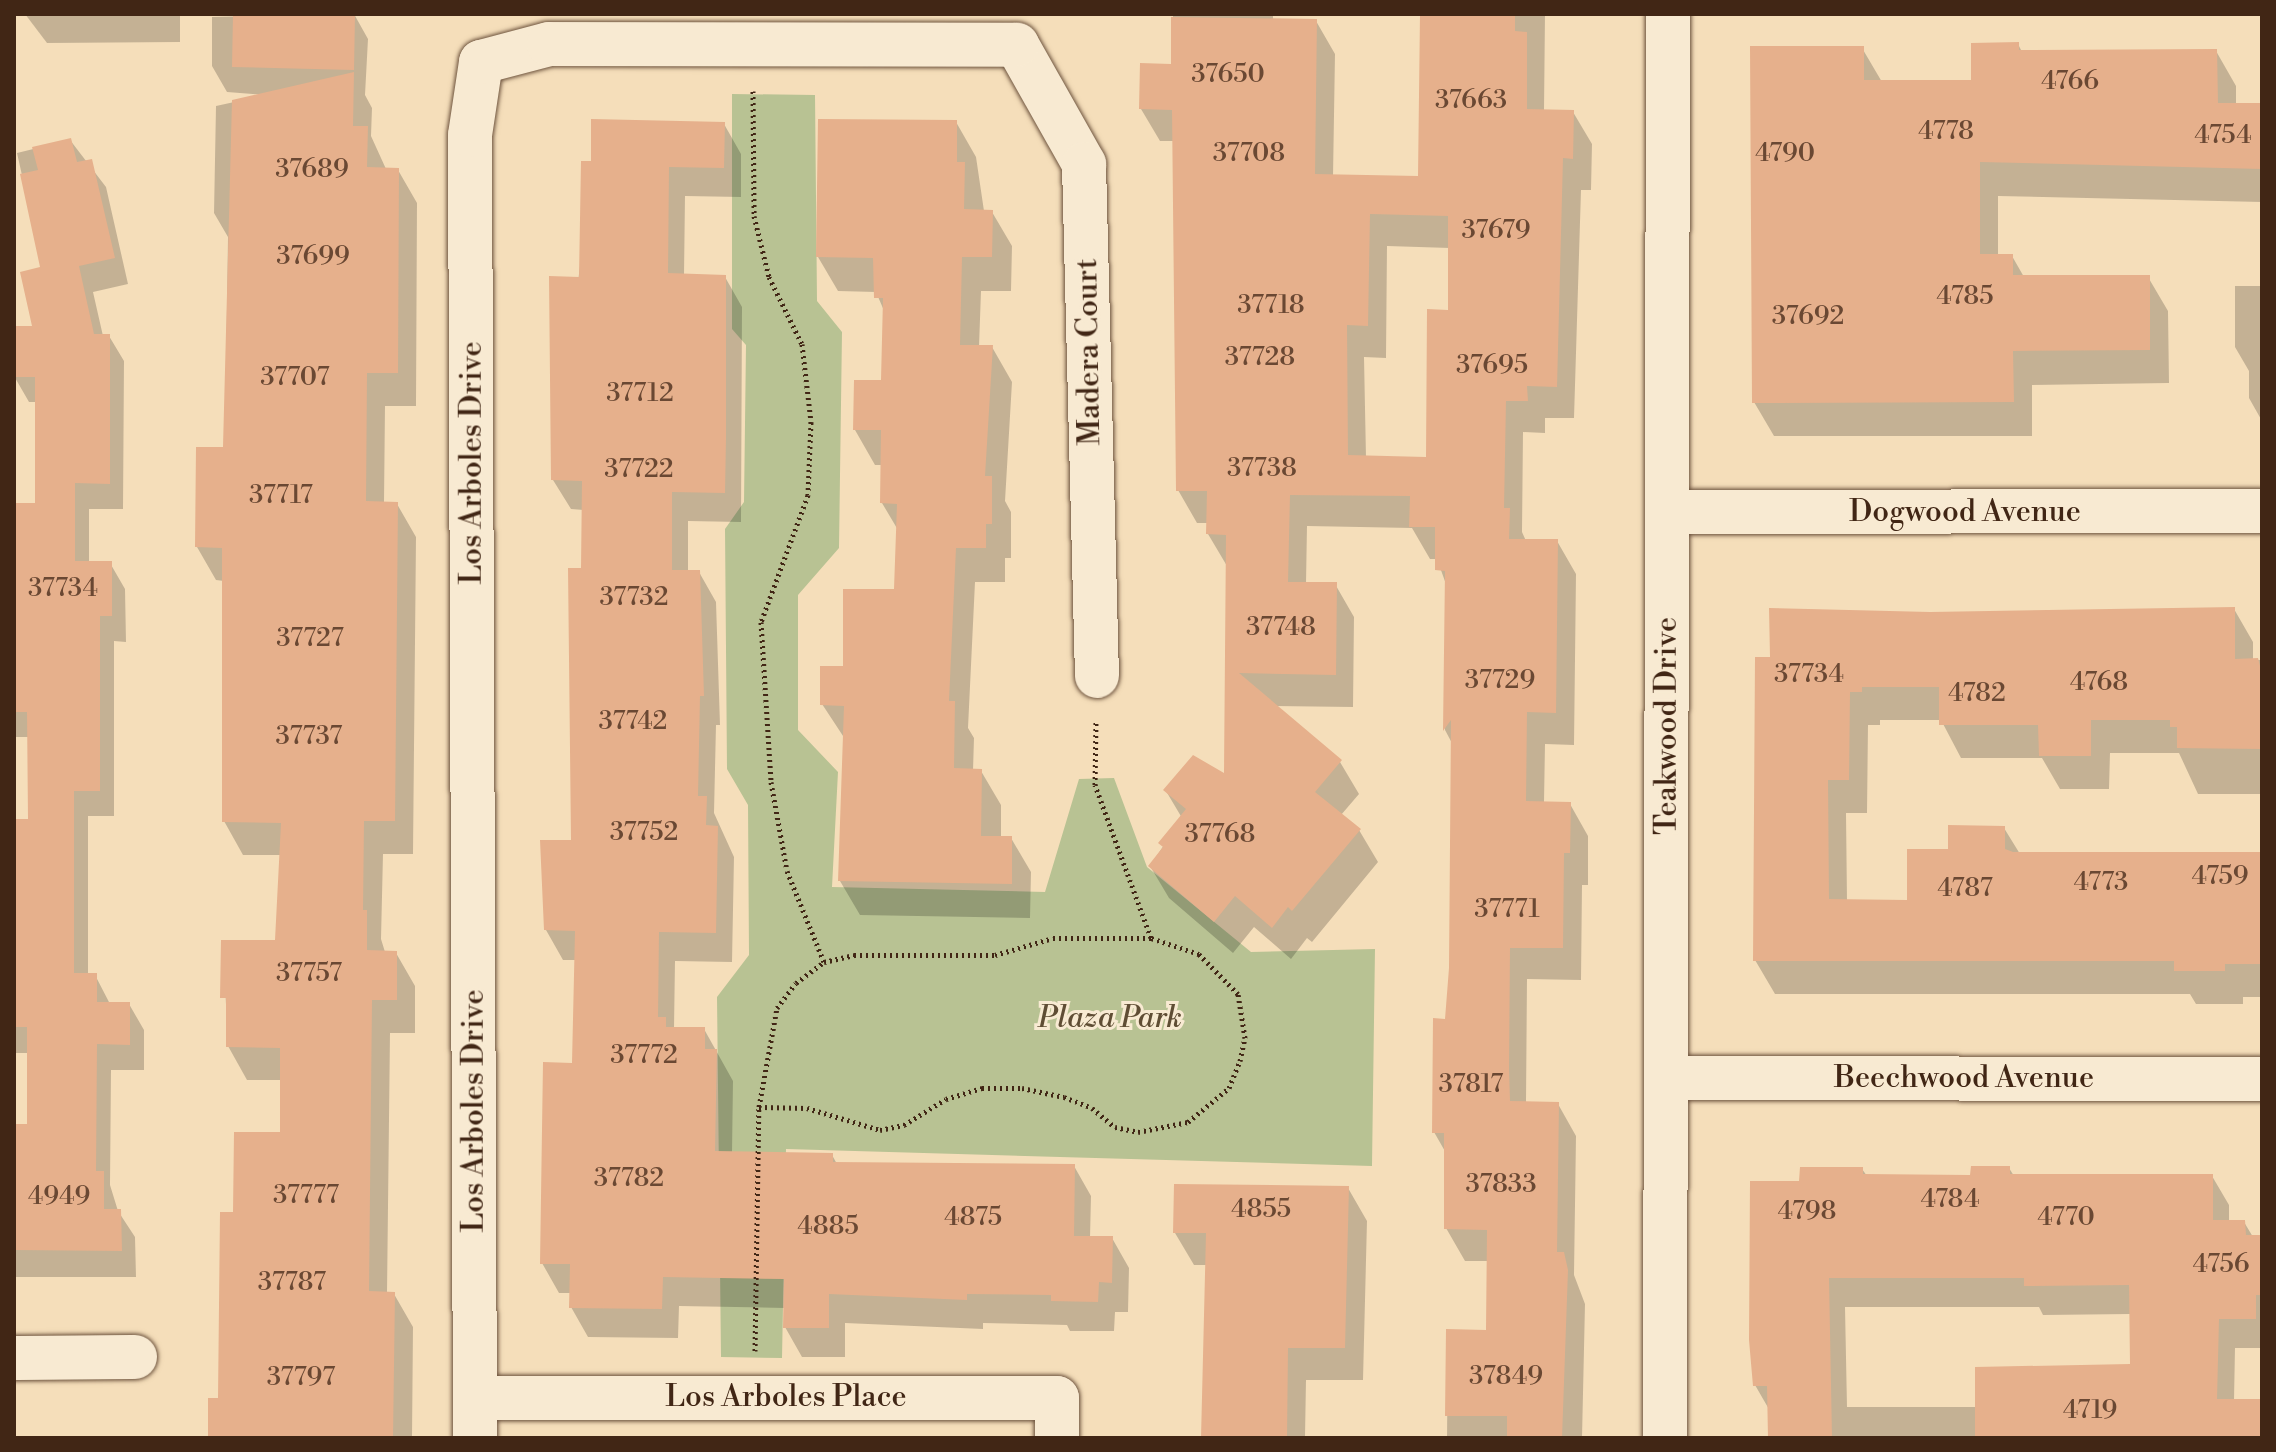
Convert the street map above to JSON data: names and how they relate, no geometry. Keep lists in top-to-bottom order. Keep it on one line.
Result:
{"streets":{"street":["Madera Court","Los Arboles Drive","Dogwood Avenue","Teakwood Drive","Beechwood Avenue","Los Arboles Place"]},"crossings":[["Madera Court","Los Arboles Drive"],["Los Arboles Drive","Los Arboles Place"],["Dogwood Avenue","Teakwood Drive"],["Teakwood Drive","Beechwood Avenue"]],"parks":["Plaza Park"],"house_numbers":["37650","4766","37663","4778","4754","37708","4790","37689","37679","37699","4785","37718","37692","37728","37695","37707","37712","37738","37722","37717","37734","37732","37748","37727","37734","37729","4768","4782","37742","37737","37752","37768","4759","4773","4787","37771","37757","37772","37817","37782","37833","37777","4949","4784","4855","4798","4875","4770","4885","4756","37787","37849","37797","4719"]}
